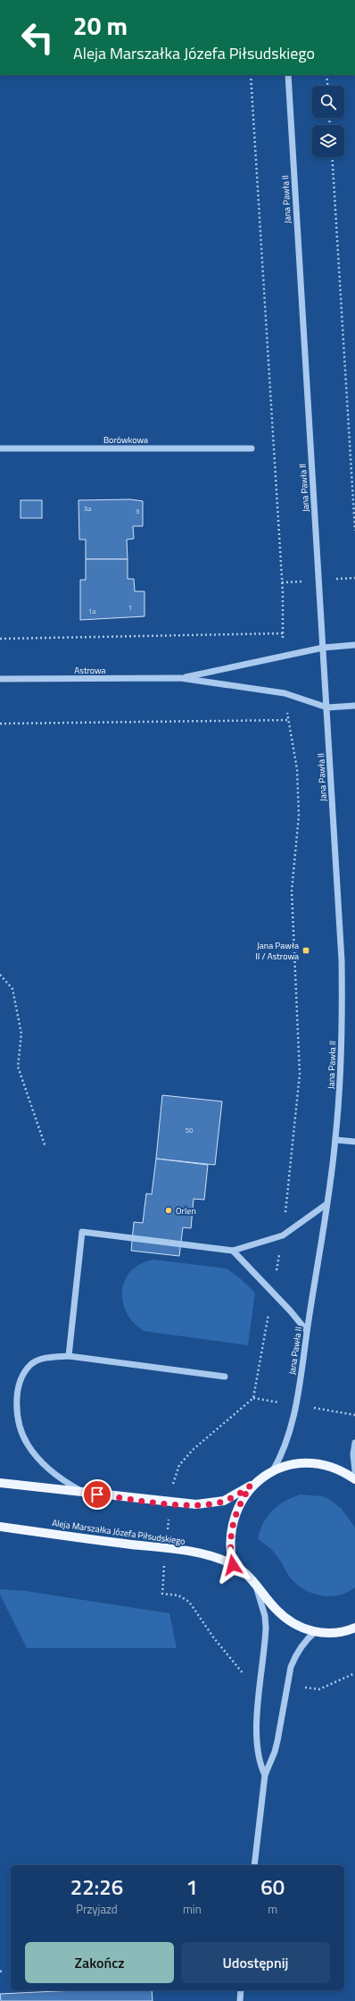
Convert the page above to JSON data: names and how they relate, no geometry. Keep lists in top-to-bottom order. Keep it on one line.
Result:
{"streets":{"main road":["Aleja Marszałka Józefa Piłsudskiego"],"street":["Jana Pawła II","Borówkowa","Astrowa"]},"crossings":[["Jana Pawła II","Astrowa"]],"places":{"transit":["Jana Pawła II / Astrowa"],"other":["Orlen"]},"house_numbers":["3a","3","1","1a","50"],"page":{"turn":["20 m","Aleja Marszałka Józefa Piłsudskiego"],"eta":["22:26","Przyjazd","1","min","60","m"],"buttons":["Zakończ","Udostępnij"]}}
